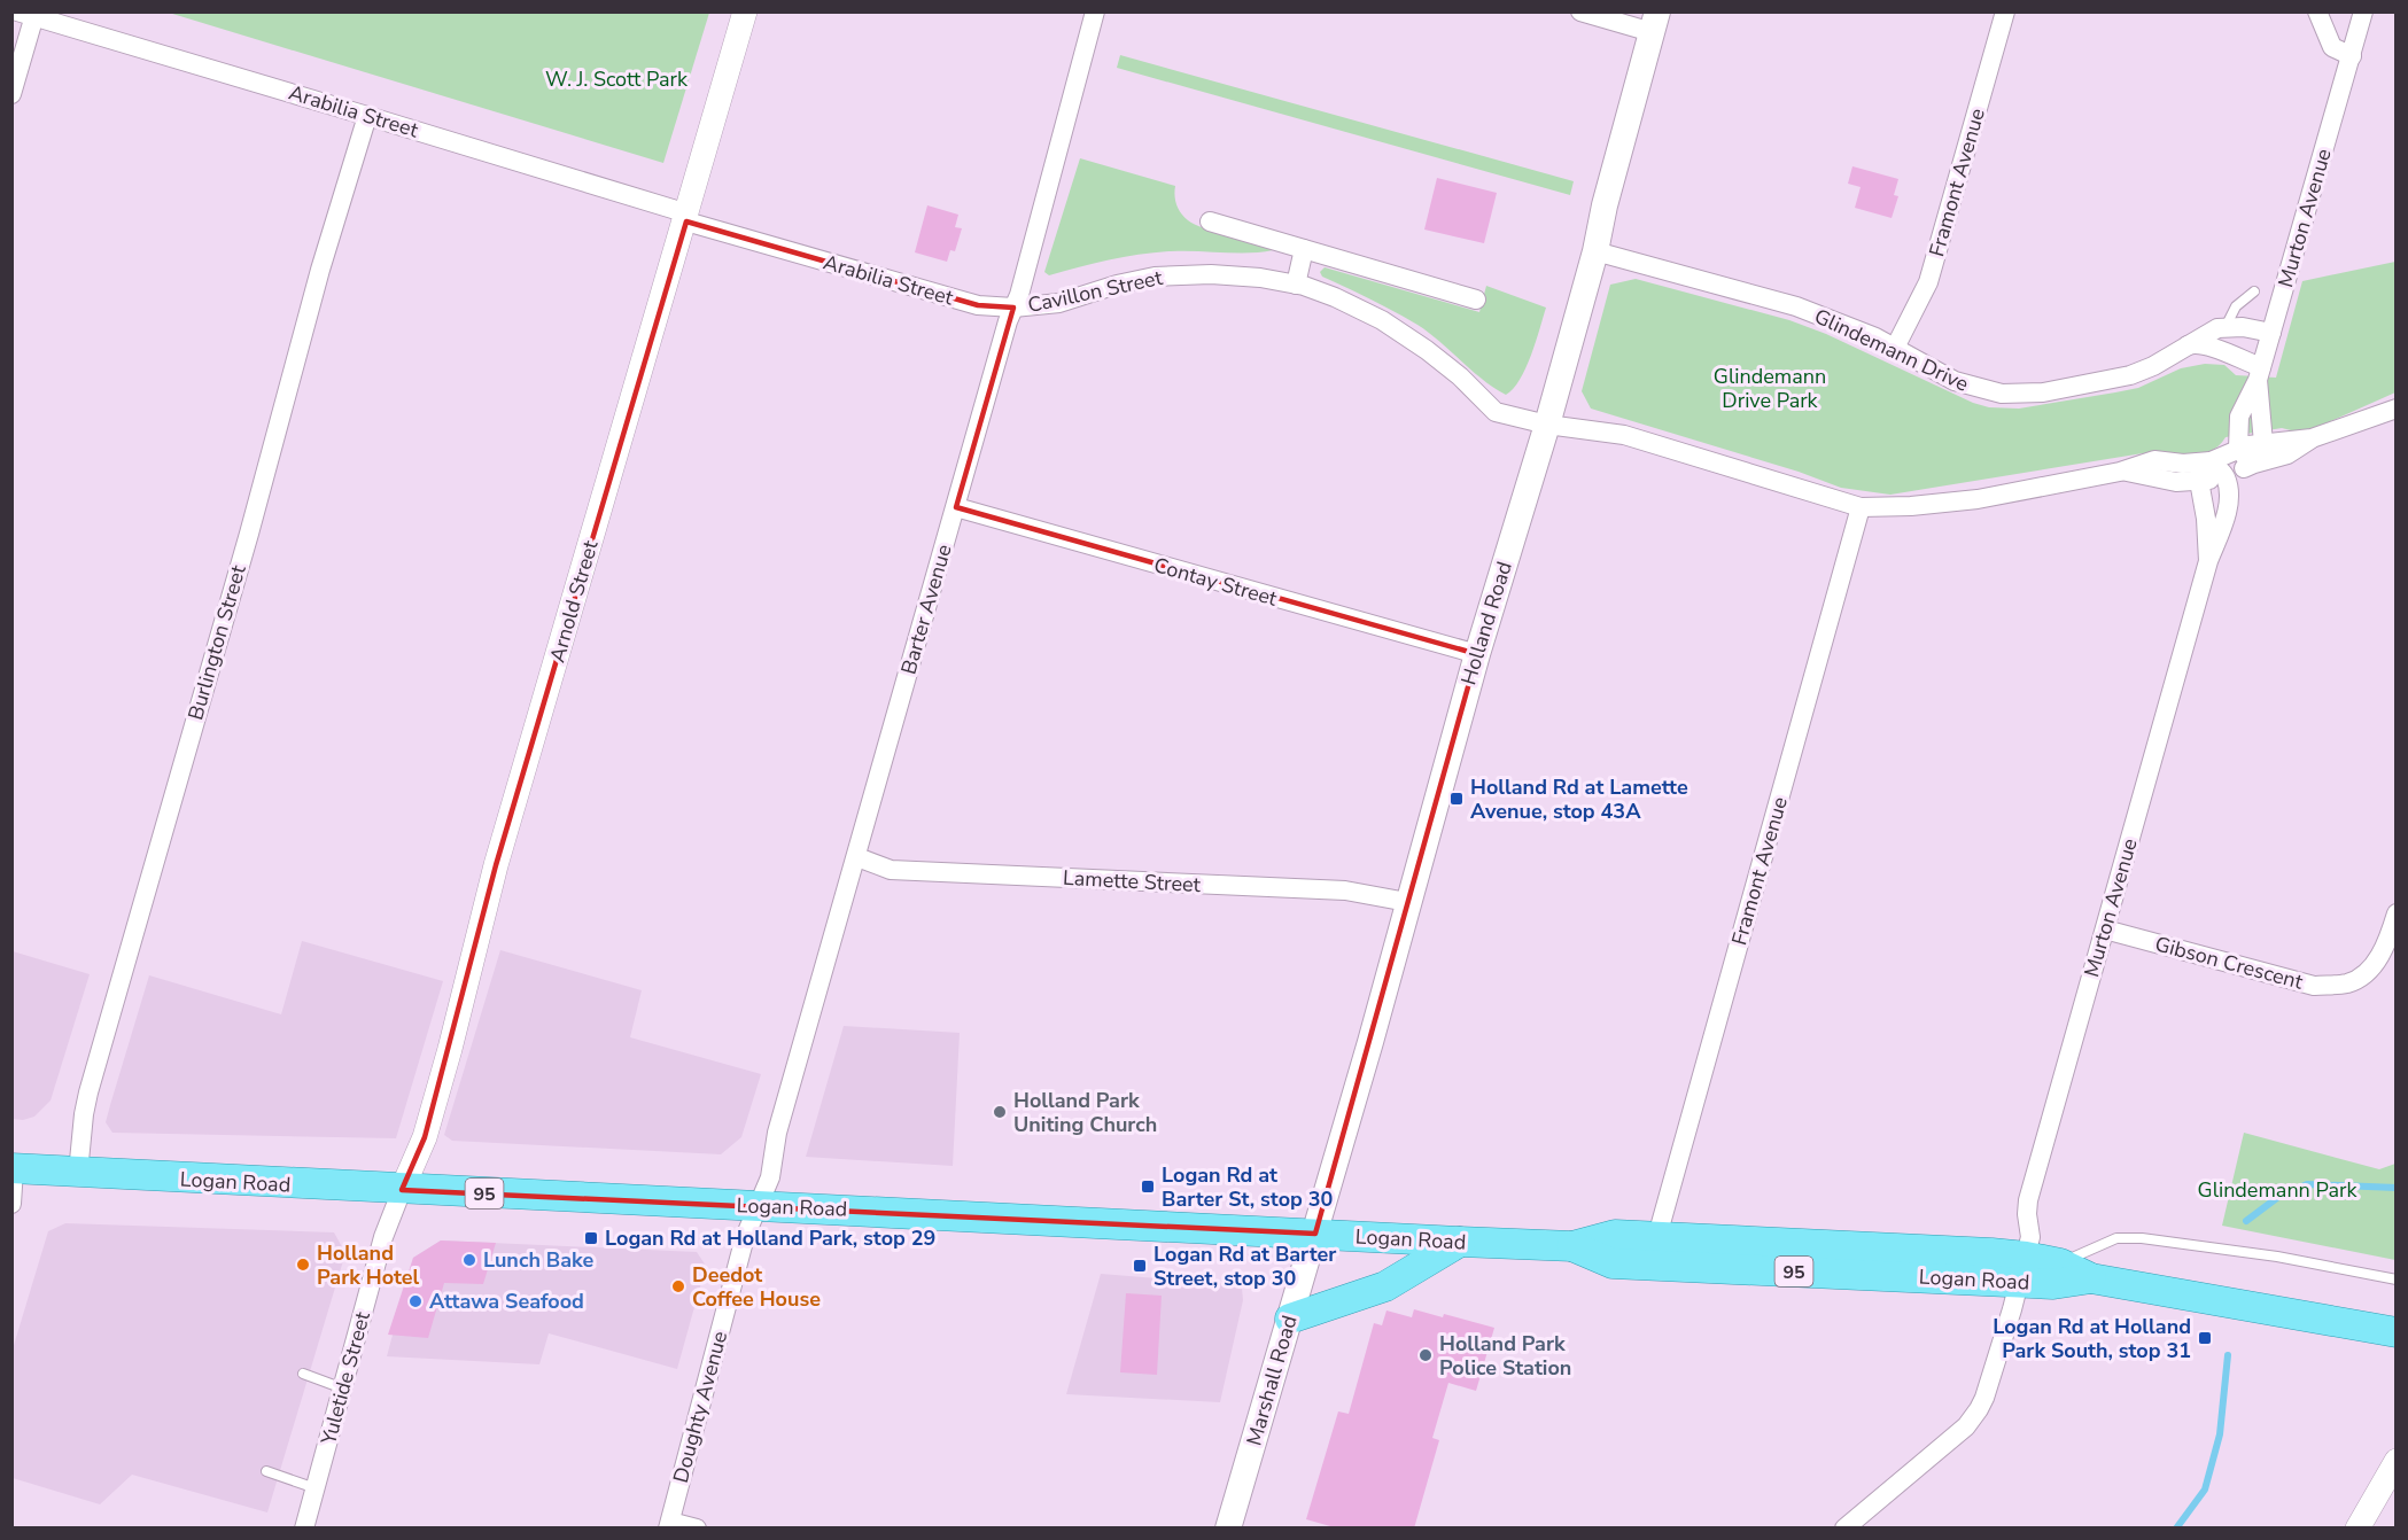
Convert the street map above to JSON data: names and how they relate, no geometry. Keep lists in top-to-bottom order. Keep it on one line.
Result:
{"streets":{"main road":["Holland Road","Logan Road","95","Marshall Road"],"street":["Arabilia Street","Framont Avenue","Murton Avenue","Cavillon Street","Glindemann Drive","Contay Street","Arnold Street","Barter Avenue","Burlington Street","Lamette Street","Gibson Crescent","Yuletide Street","Doughty Avenue"]},"crossings":[["Arabilia Street","Cavillon Street"],["Arabilia Street","Arnold Street"],["Arabilia Street","Barter Avenue"],["Arabilia Street","Burlington Street"],["Framont Avenue","Glindemann Drive"],["Framont Avenue","Logan Road"],["Murton Avenue","Gibson Crescent"],["Murton Avenue","Logan Road"],["Cavillon Street","Barter Avenue"],["Cavillon Street","Holland Road"],["Glindemann Drive","Holland Road"],["Contay Street","Barter Avenue"],["Contay Street","Holland Road"],["Arnold Street","Logan Road"],["Arnold Street","Yuletide Street"],["Barter Avenue","Lamette Street"],["Barter Avenue","Logan Road"],["Barter Avenue","Doughty Avenue"],["Holland Road","Lamette Street"],["Holland Road","Logan Road"],["Holland Road","Marshall Road"],["Burlington Street","Logan Road"],["Logan Road","Yuletide Street"],["Logan Road","Marshall Road"],["Logan Road","Doughty Avenue"]],"parks":["W. J. Scott Park","Glindemann Drive Park","Glindemann Park"],"places":{"transit":["Holland Rd at Lamette Avenue, stop 43A","Logan Rd at Barter St, stop 30","Logan Rd at Holland Park, stop 29","Logan Rd at Barter Street, stop 30","Logan Rd at Holland Park South, stop 31"],"other":["Holland Park Uniting Church","Lunch Bake","Holland Park Hotel","Deedot Coffee House","Attawa Seafood","Holland Park Police Station"]}}
